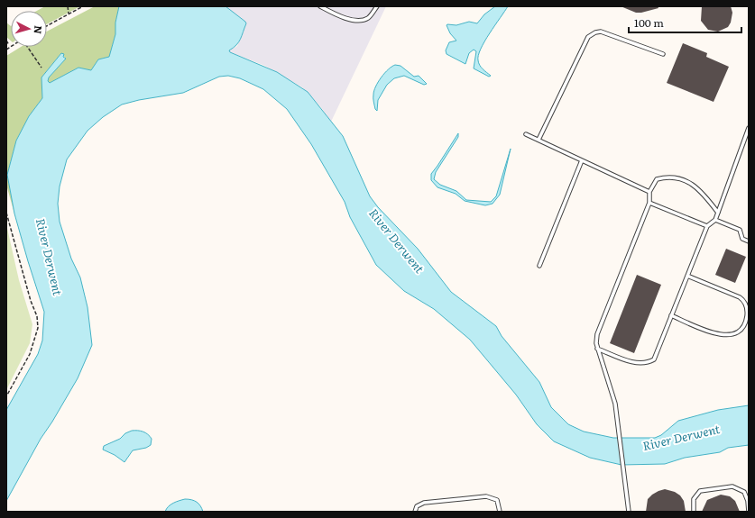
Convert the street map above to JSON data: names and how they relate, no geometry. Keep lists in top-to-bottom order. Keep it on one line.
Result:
{"water":["River Derwent"],"scale_bar":"100 m","north":"right"}
